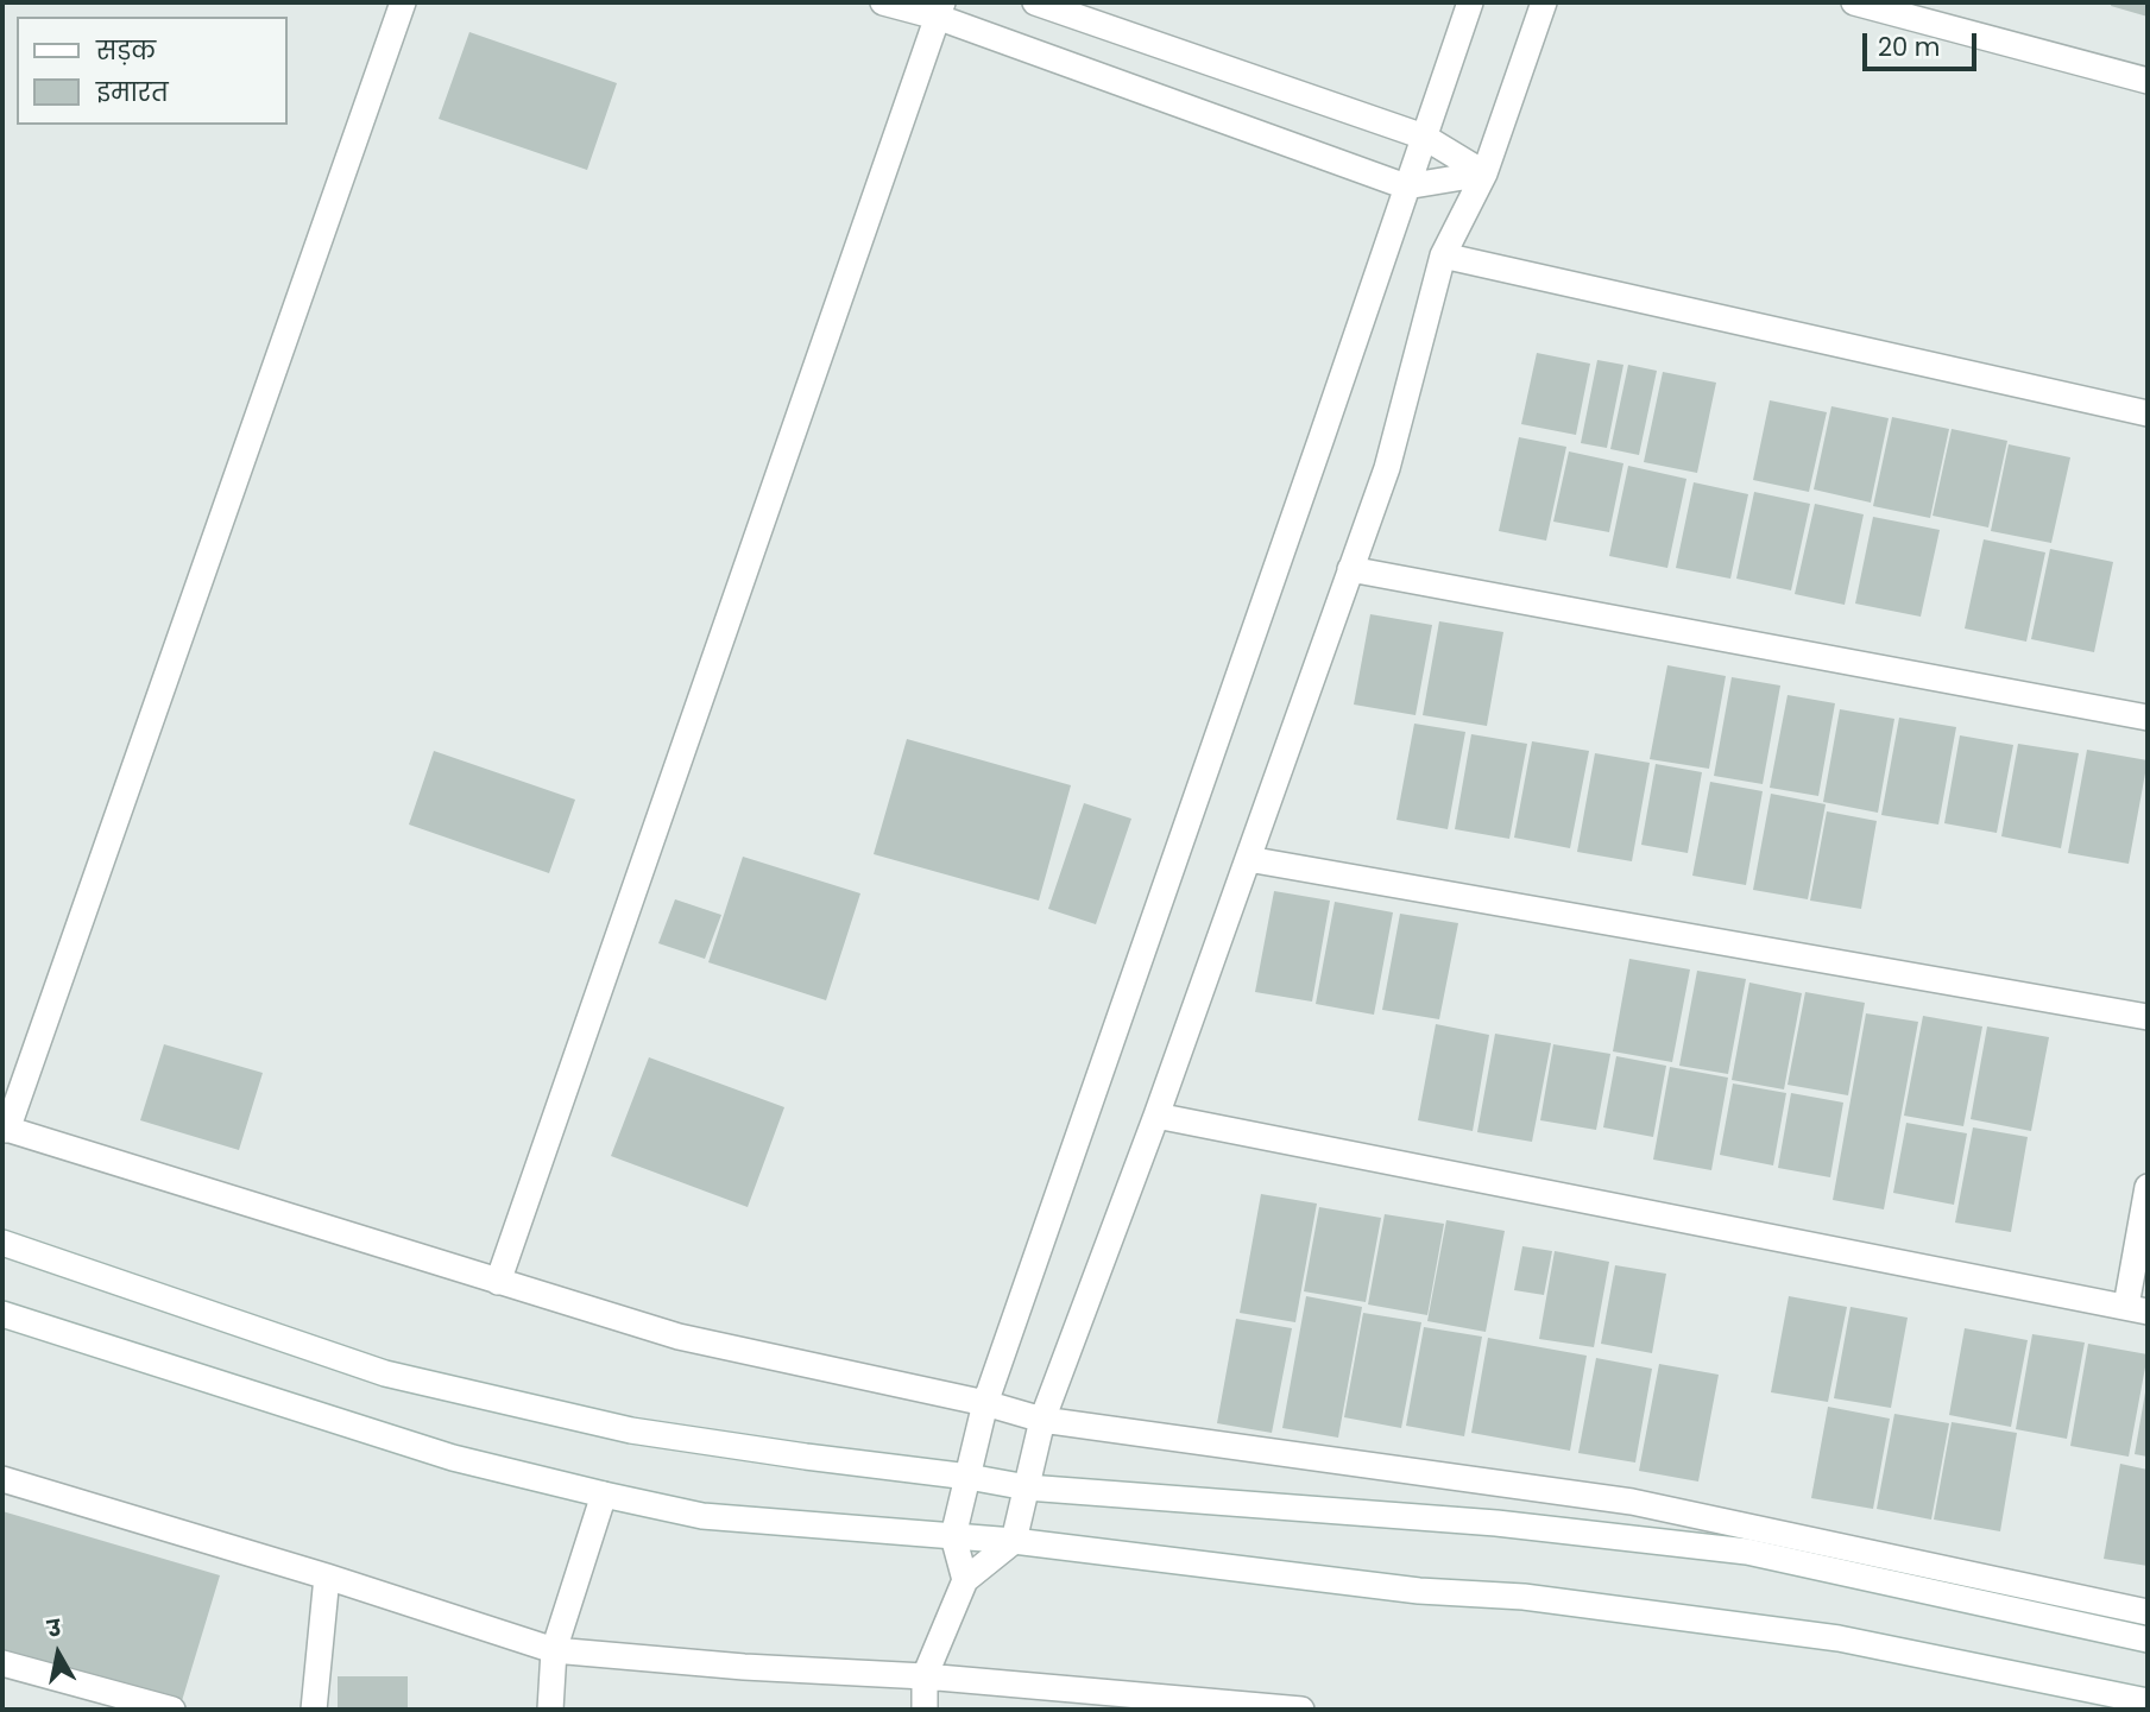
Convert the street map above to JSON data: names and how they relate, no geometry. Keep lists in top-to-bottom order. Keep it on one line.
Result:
{"legend":["सड़क","इमारत"],"scale_bar":"20 m","north":"top"}
